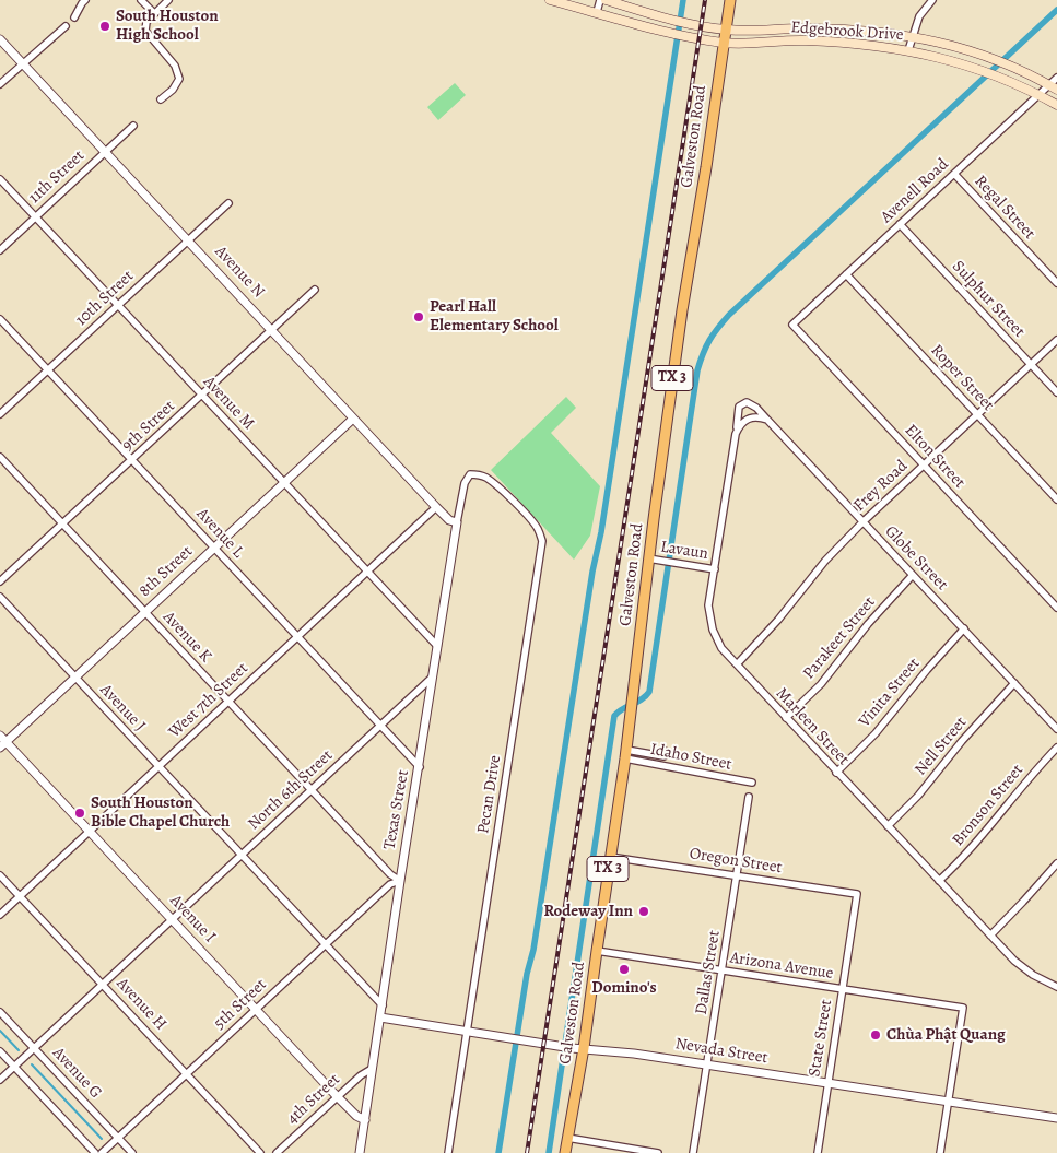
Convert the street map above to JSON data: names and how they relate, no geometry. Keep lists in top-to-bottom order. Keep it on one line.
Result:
{"streets":{"main road":["Edgebrook Drive","Galveston Road","TX 3"],"street":["11th Street","Avenell Road","Regal Street","Avenue N","10th Street","Sulphur Street","Roper Street","Avenue M","9th Street","Elton Street","Frey Road","Avenue L","Lavaun","Globe Street","8th Street","Avenue K","Parakeet Street","Vinita Street","West 7th Street","Avenue J","Marleen Street","Nell Street","Idaho Street","North 6th Street","Pecan Drive","Bronson Street","Texas Street","Oregon Street","Avenue I","Arizona Avenue","Dallas Street","Avenue H","5th Street","State Street","Nevada Street","Avenue G","4th Street"]},"crossings":[["Edgebrook Drive","Galveston Road"],["Edgebrook Drive","Avenell Road"],["Galveston Road","Lavaun"],["Galveston Road","Idaho Street"],["Galveston Road","Oregon Street"],["Galveston Road","Arizona Avenue"],["Galveston Road","Nevada Street"],["11th Street","Avenue N"],["11th Street","Avenue M"],["Avenell Road","Regal Street"],["Avenell Road","Sulphur Street"],["Avenell Road","Roper Street"],["Avenell Road","Elton Street"],["Avenue N","10th Street"],["Avenue N","9th Street"],["Avenue N","8th Street"],["Avenue N","West 7th Street"],["Avenue N","Texas Street"],["10th Street","Avenue M"],["10th Street","Avenue L"],["Sulphur Street","Frey Road"],["Roper Street","Frey Road"],["Avenue M","9th Street"],["Avenue M","8th Street"],["Avenue M","West 7th Street"],["Avenue M","Texas Street"],["9th Street","Avenue L"],["9th Street","Avenue K"],["Elton Street","Frey Road"],["Frey Road","Globe Street"],["Frey Road","Marleen Street"],["Avenue L","8th Street"],["Avenue L","West 7th Street"],["Avenue L","North 6th Street"],["Avenue L","Texas Street"],["Lavaun","Marleen Street"],["Globe Street","Parakeet Street"],["Globe Street","Vinita Street"],["Globe Street","Marleen Street"],["Globe Street","Nell Street"],["8th Street","Avenue K"],["8th Street","Avenue J"],["8th Street","Avenue I"],["Avenue K","West 7th Street"],["Avenue K","North 6th Street"],["Avenue K","Texas Street"],["Avenue K","5th Street"],["Parakeet Street","Marleen Street"],["Vinita Street","Marleen Street"],["West 7th Street","Avenue J"],["West 7th Street","Avenue I"],["West 7th Street","Avenue H"],["Avenue J","North 6th Street"],["Avenue J","Texas Street"],["Avenue J","5th Street"],["Marleen Street","Nell Street"],["Marleen Street","Bronson Street"],["North 6th Street","Texas Street"],["North 6th Street","Avenue I"],["North 6th Street","Avenue H"],["North 6th Street","Avenue G"],["Pecan Drive","Texas Street"],["Pecan Drive","Nevada Street"],["Texas Street","Avenue I"],["Texas Street","5th Street"],["Texas Street","Nevada Street"],["Texas Street","4th Street"],["Oregon Street","Dallas Street"],["Oregon Street","State Street"],["Avenue I","5th Street"],["Avenue I","4th Street"],["Arizona Avenue","Dallas Street"],["Arizona Avenue","State Street"],["Arizona Avenue","Nevada Street"],["Dallas Street","Nevada Street"],["Avenue H","5th Street"],["5th Street","Avenue G"],["State Street","Nevada Street"]],"places":["South Houston High School","Pearl Hall Elementary School","South Houston Bible Chapel Church","Rodeway Inn","Domino's","Chùa Phật Quang"]}
